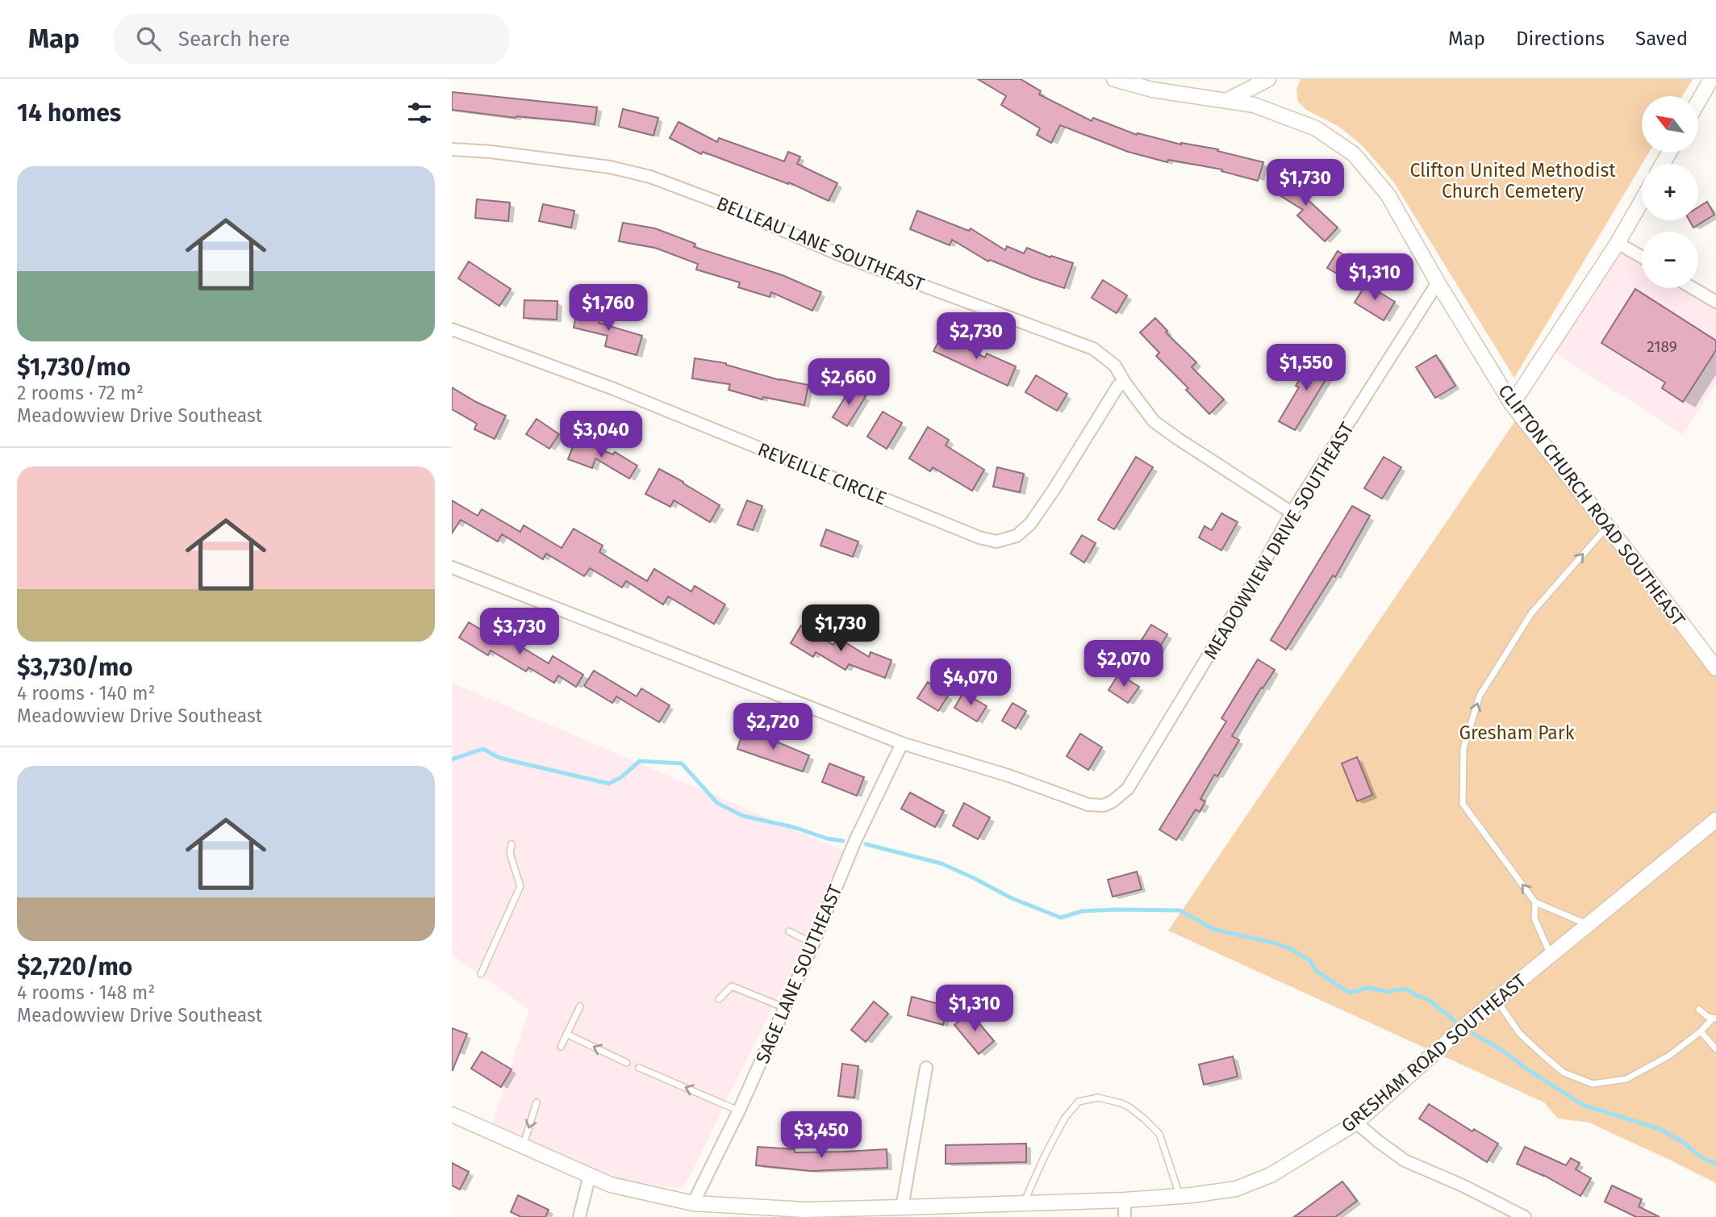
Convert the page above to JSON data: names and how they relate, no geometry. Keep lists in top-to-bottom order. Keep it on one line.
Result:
{"streets":{"street":["BELLEAU LANE SOUTHEAST","REVEILLE CIRCLE","CLIFTON CHURCH ROAD SOUTHEAST","MEADOWVIEW DRIVE SOUTHEAST","SAGE LANE SOUTHEAST","GRESHAM ROAD SOUTHEAST"]},"crossings":[["BELLEAU LANE SOUTHEAST","REVEILLE CIRCLE"],["BELLEAU LANE SOUTHEAST","MEADOWVIEW DRIVE SOUTHEAST"],["CLIFTON CHURCH ROAD SOUTHEAST","MEADOWVIEW DRIVE SOUTHEAST"],["MEADOWVIEW DRIVE SOUTHEAST","SAGE LANE SOUTHEAST"],["SAGE LANE SOUTHEAST","GRESHAM ROAD SOUTHEAST"]],"parks":["Clifton United Methodist Church Cemetery","Gresham Park"],"house_numbers":["2189"],"north":"top left","page":{"header":"Map","search":"Search here","nav":["Map","Directions","Saved"],"heading":"14 homes","map_buttons":["+","−"],"list":[{"name":"$1,730/mo","note":"2 rooms · 72 m² · Meadowview Drive Southeast"},{"name":"$3,730/mo","note":"4 rooms · 140 m² · Meadowview Drive Southeast"},{"name":"$2,720/mo","note":"4 rooms · 148 m² · Meadowview Drive Southeast"}],"price":["$1,730","$1,310","$1,760","$2,730","$1,550","$2,660","$3,040","$1,730","$3,730","$2,070","$4,070","$2,720","$1,310","$3,450"]}}
